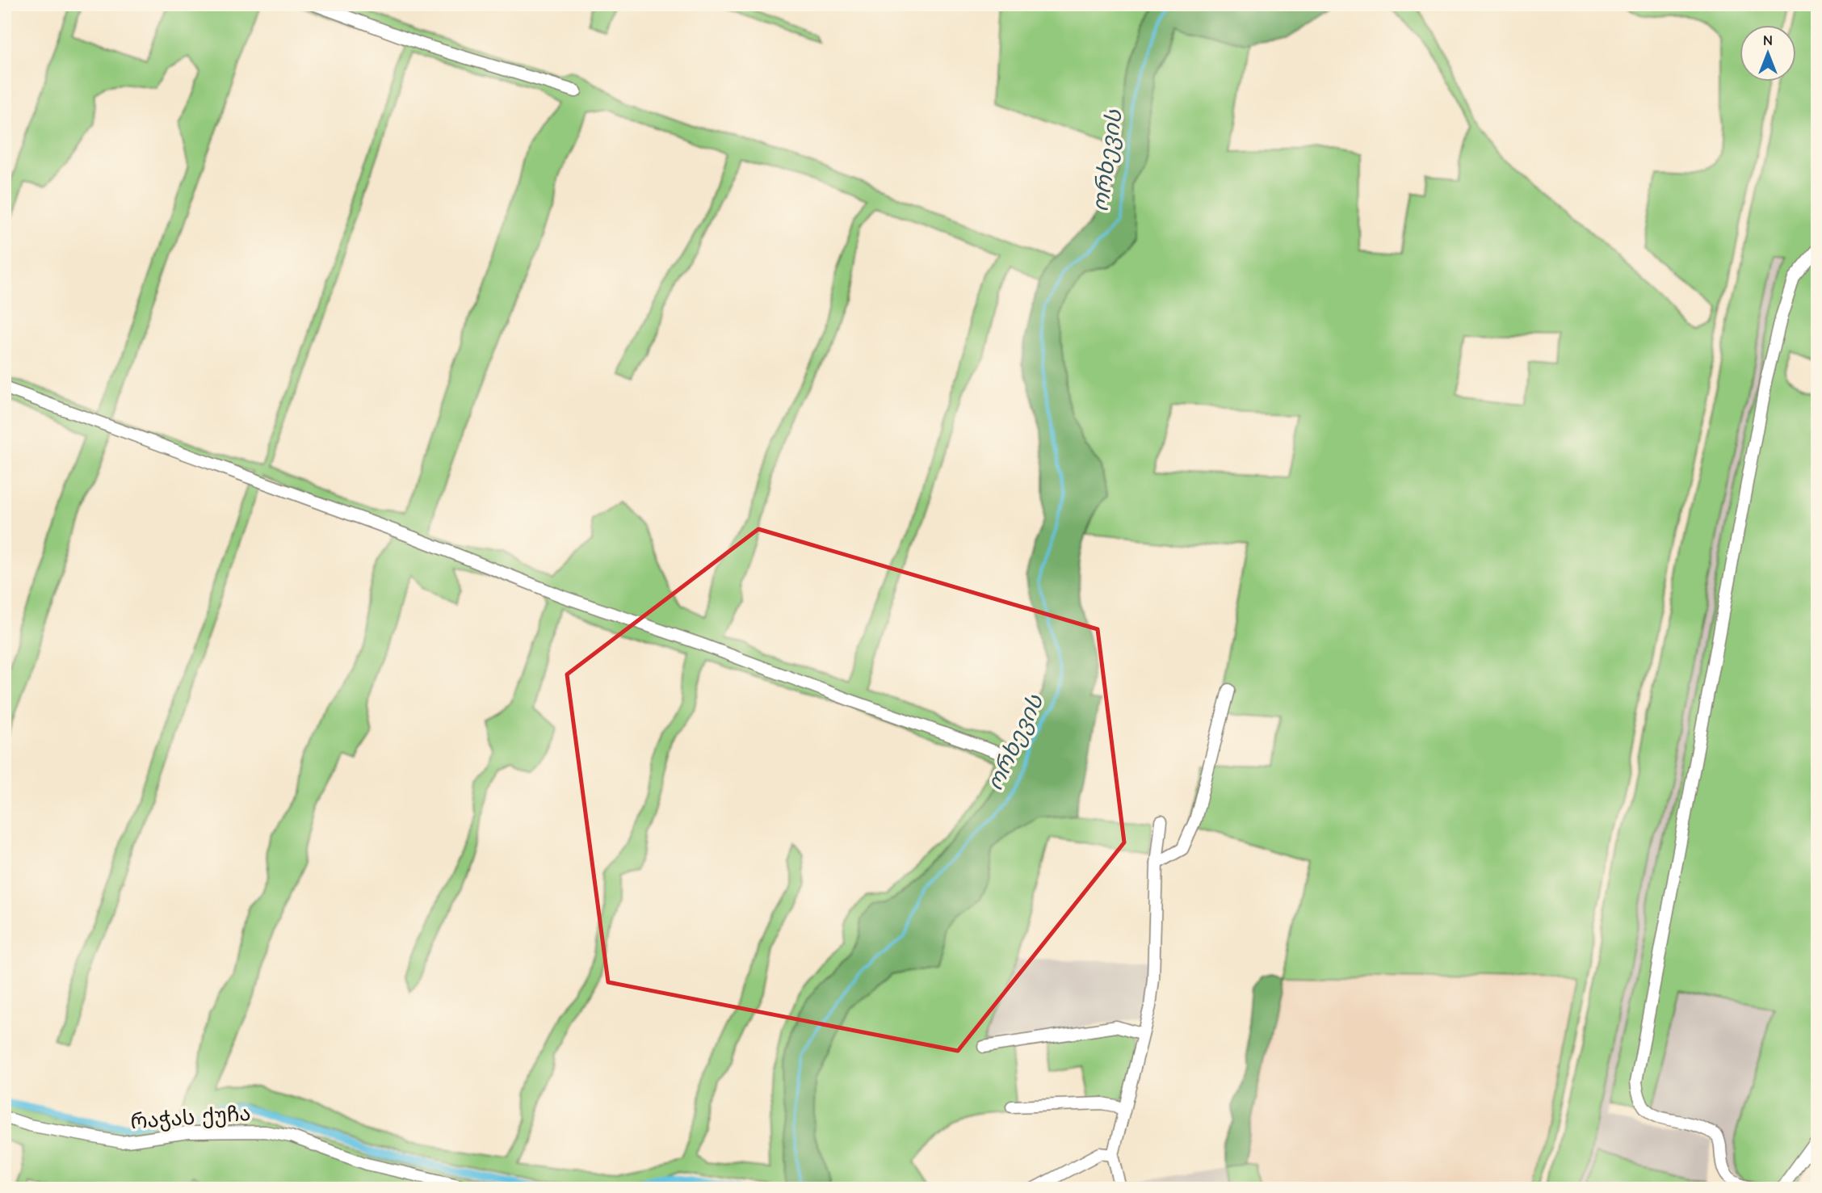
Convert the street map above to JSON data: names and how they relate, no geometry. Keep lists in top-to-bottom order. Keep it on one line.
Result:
{"streets":{"street":["რაჭას ქუჩა"]},"water":["ორხევის"],"north":"top"}
